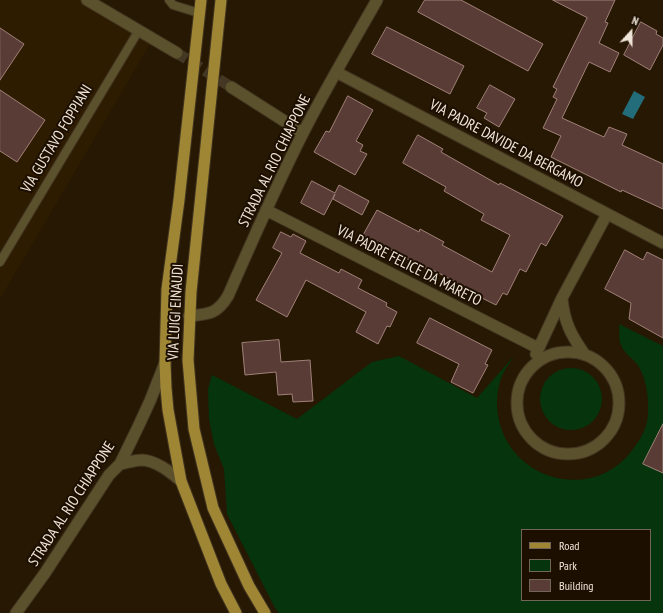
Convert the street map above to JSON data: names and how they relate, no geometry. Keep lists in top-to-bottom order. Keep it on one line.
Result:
{"streets":{"main road":["VIA LUIGI EINAUDI"],"street":["VIA PADRE DAVIDE DA BERGAMO","STRADA AL RIO CHIAPPONE","VIA PADRE FELICE DA MARETO"],"lane":["VIA GUSTAVO FOPPIANI"]},"crossings":[["VIA PADRE DAVIDE DA BERGAMO","STRADA AL RIO CHIAPPONE"],["STRADA AL RIO CHIAPPONE","VIA PADRE FELICE DA MARETO"],["STRADA AL RIO CHIAPPONE","VIA LUIGI EINAUDI"]],"legend":["Road","Park","Building"],"north":"top"}
